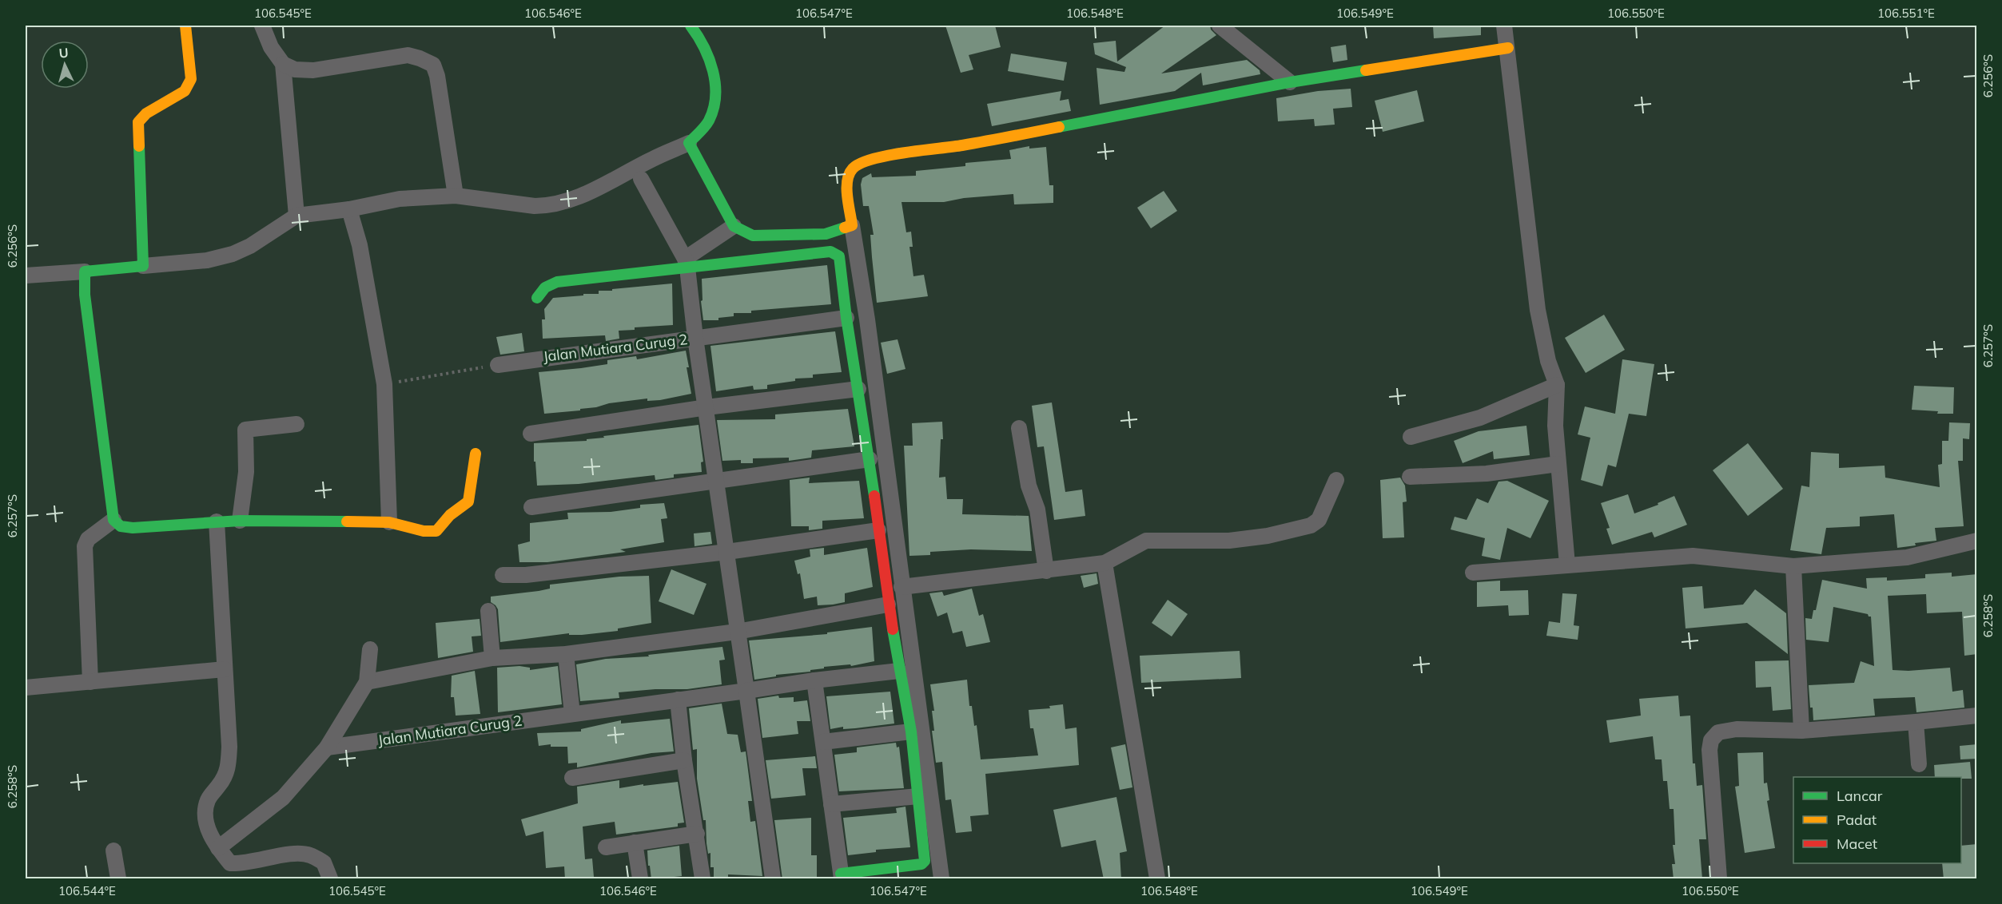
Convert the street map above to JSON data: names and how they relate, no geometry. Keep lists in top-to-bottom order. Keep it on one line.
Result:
{"streets":{"street":["Jalan Mutiara Curug 2"]},"legend":["Lancar","Padat","Macet"],"north":"top","coordinates":["106.545°E","106.546°E","106.547°E","106.548°E","106.549°E","106.550°E","106.551°E","6.256°S","6.257°S","6.258°S","106.544°E"]}
